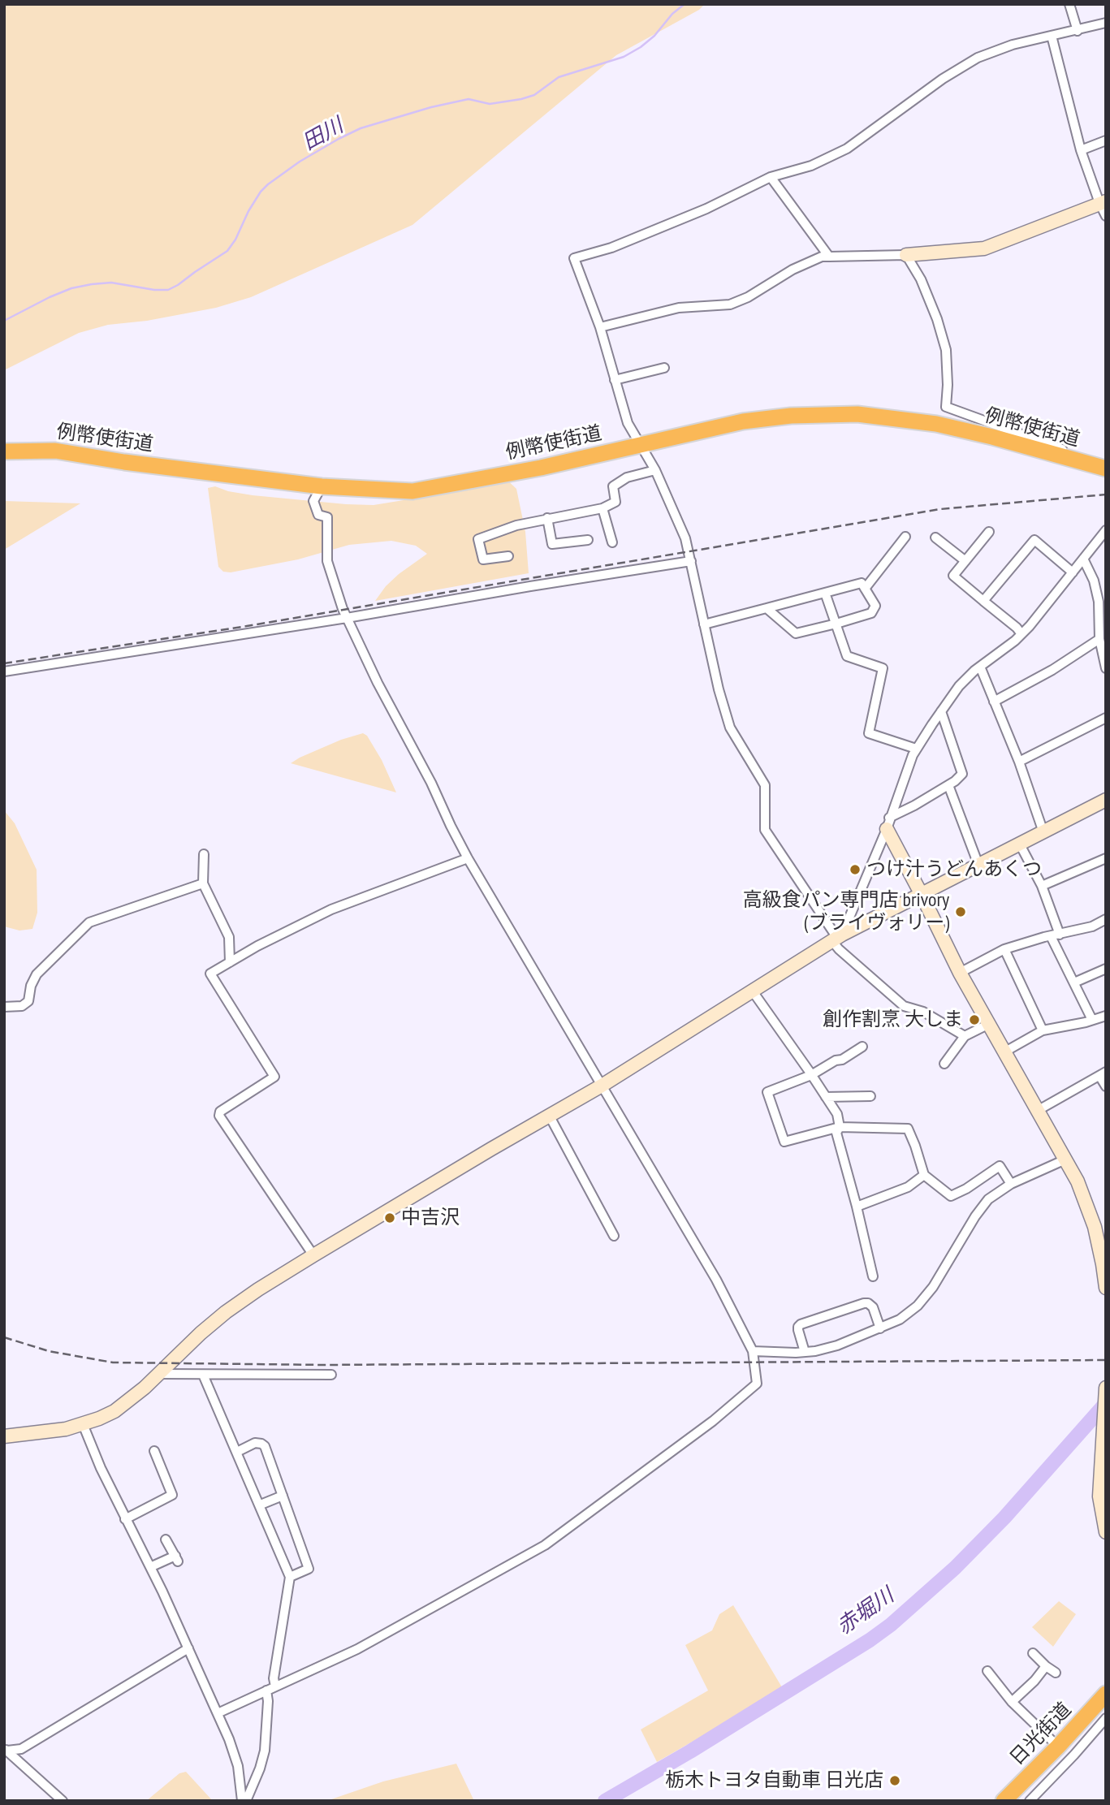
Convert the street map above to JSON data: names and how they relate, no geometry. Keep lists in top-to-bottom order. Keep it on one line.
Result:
{"streets":{"highway":["例幣使街道","日光街道"]},"water":["田川","赤堀川"],"places":["つけ汁うどんあくつ","高級食パン専門店 brivory (ブライヴォリー)","創作割烹 大しま","中吉沢","栃木トヨタ自動車 日光店"]}
